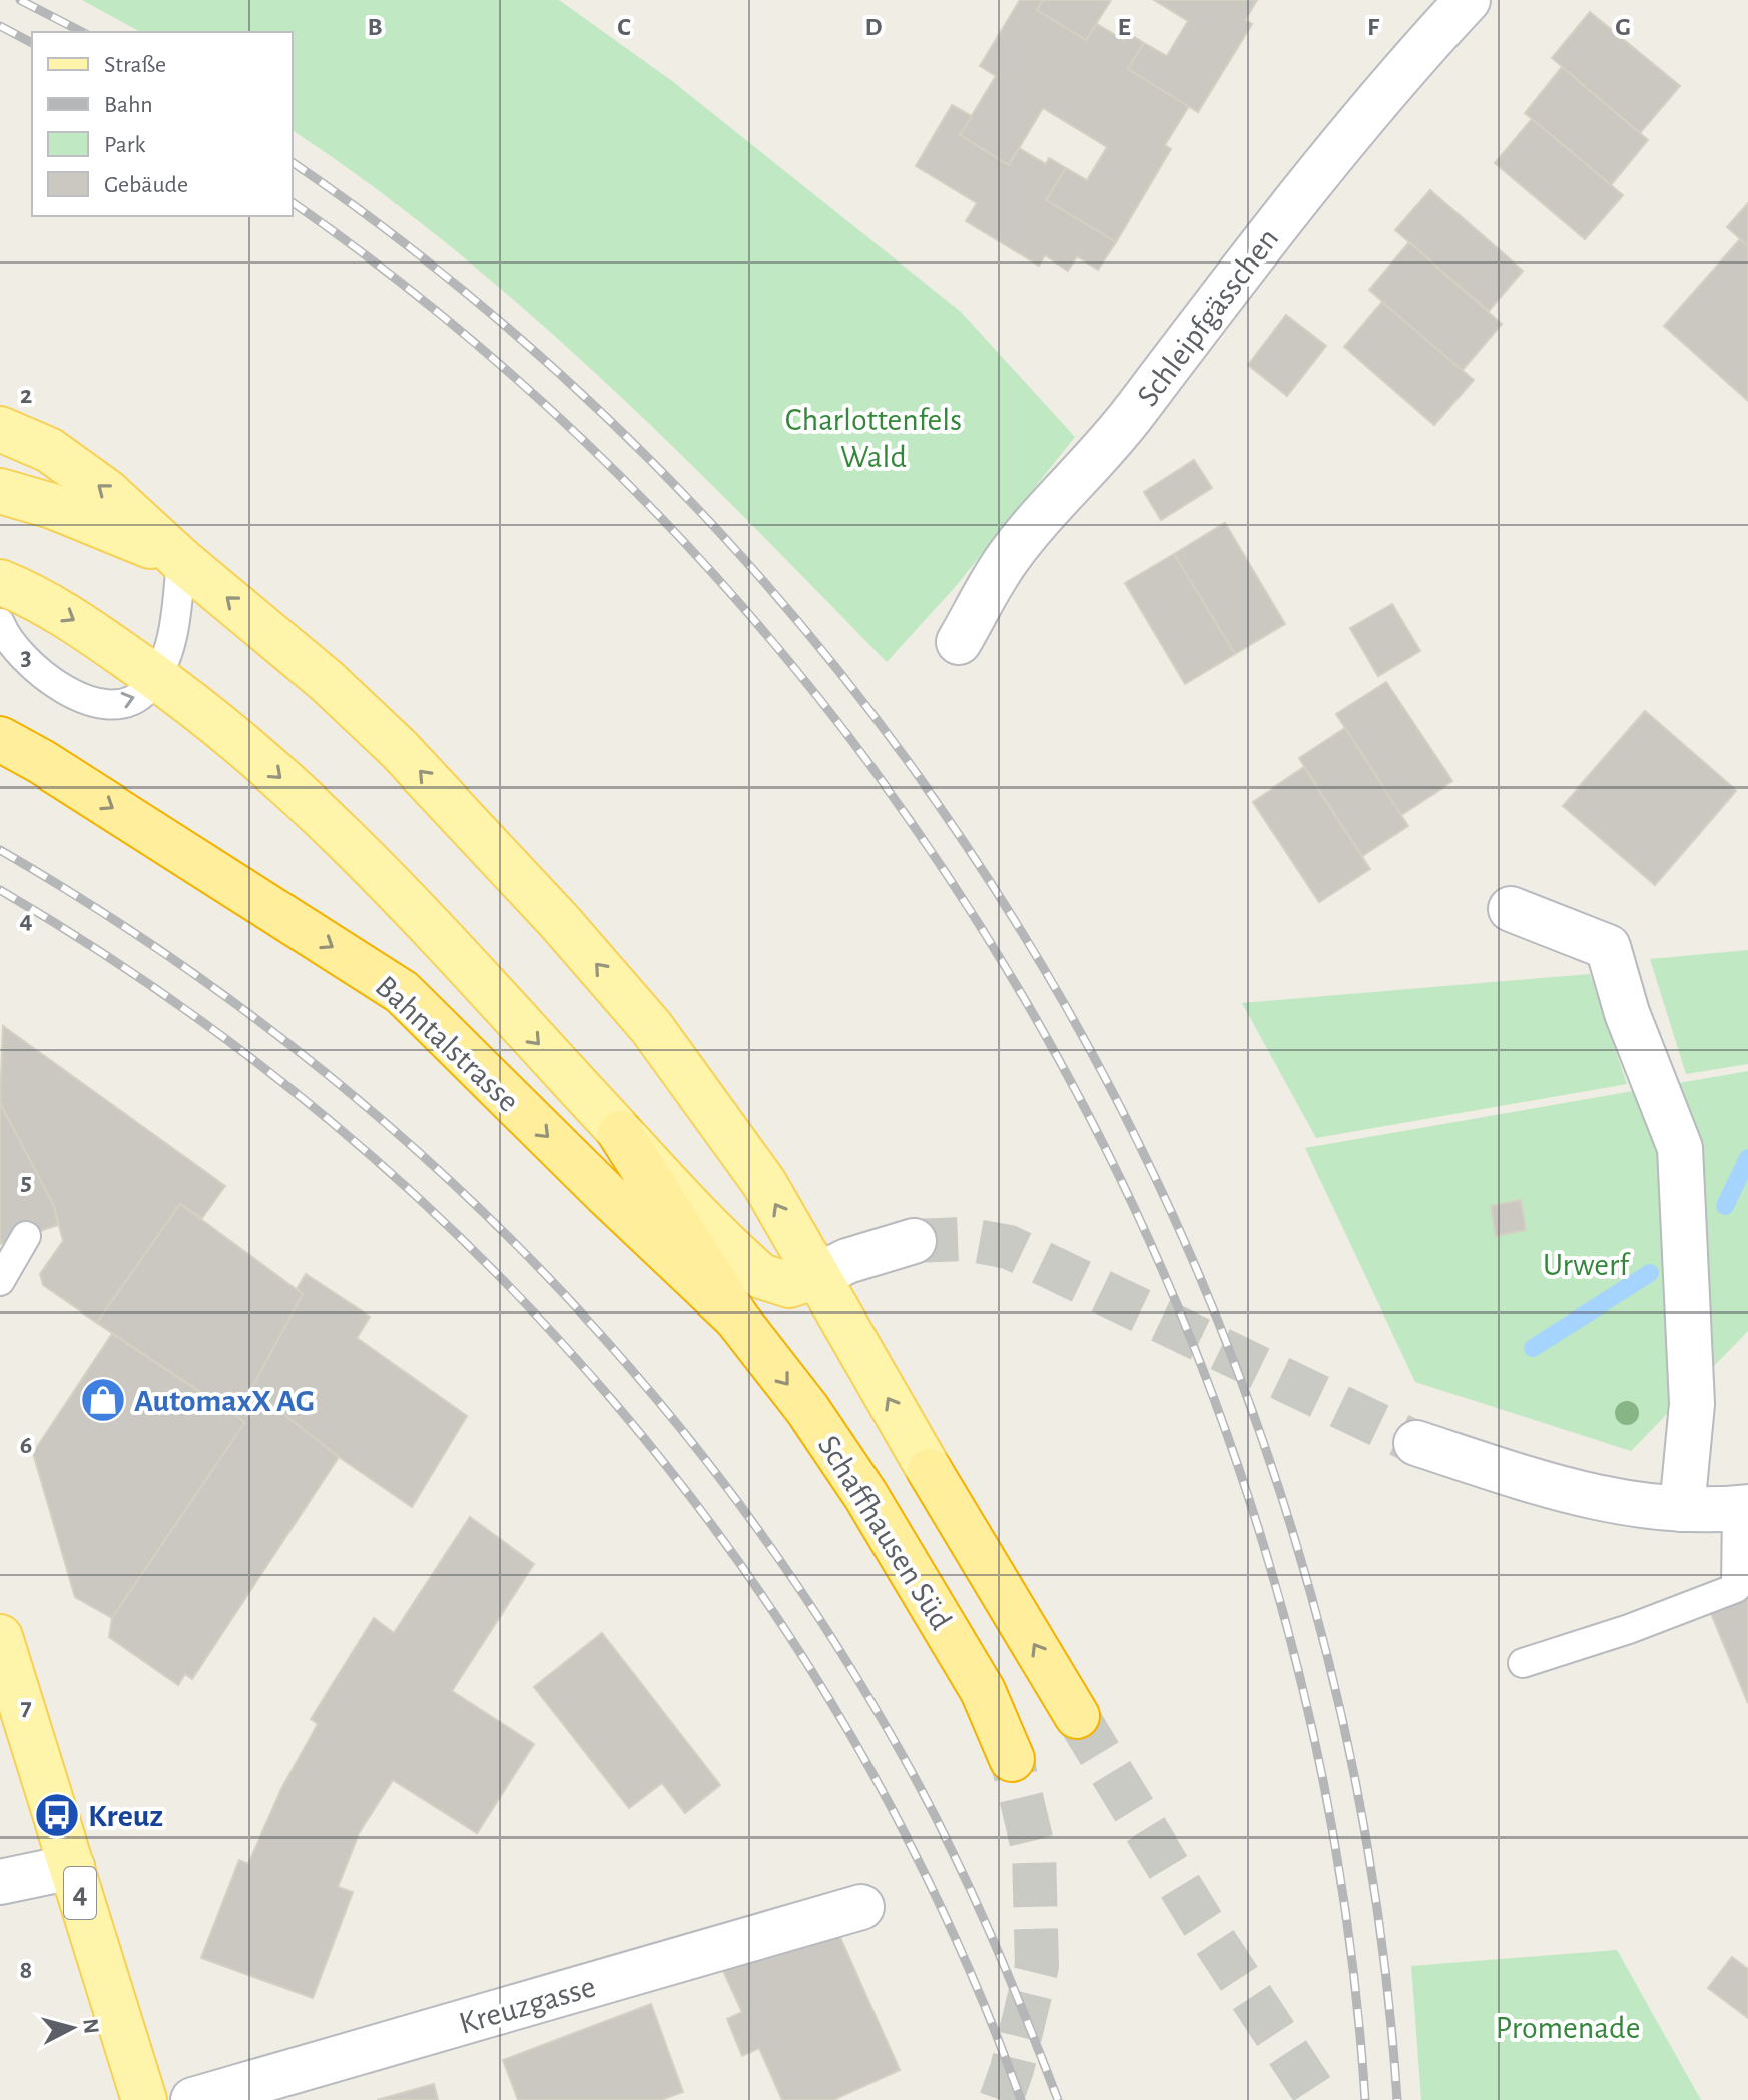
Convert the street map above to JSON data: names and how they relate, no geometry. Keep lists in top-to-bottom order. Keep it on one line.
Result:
{"streets":{"highway":["Bahntalstrasse","Schaffhausen Süd"],"main road":["4"],"street":["Schleipfgässchen","Kreuzgasse"]},"crossings":[["Bahntalstrasse","Schaffhausen Süd"]],"one_way":["Bahntalstrasse"],"parks":["Charlottenfels Wald","Urwerf","Promenade"],"places":{"shop":["AutomaxX AG"],"bus stop":["Kreuz"]},"legend":["Straße","Bahn","Park","Gebäude"],"north":"right","grid":{"columns":["B","C","D","E","F","G"],"rows":["2","3","4","5","6","7","8"]}}
